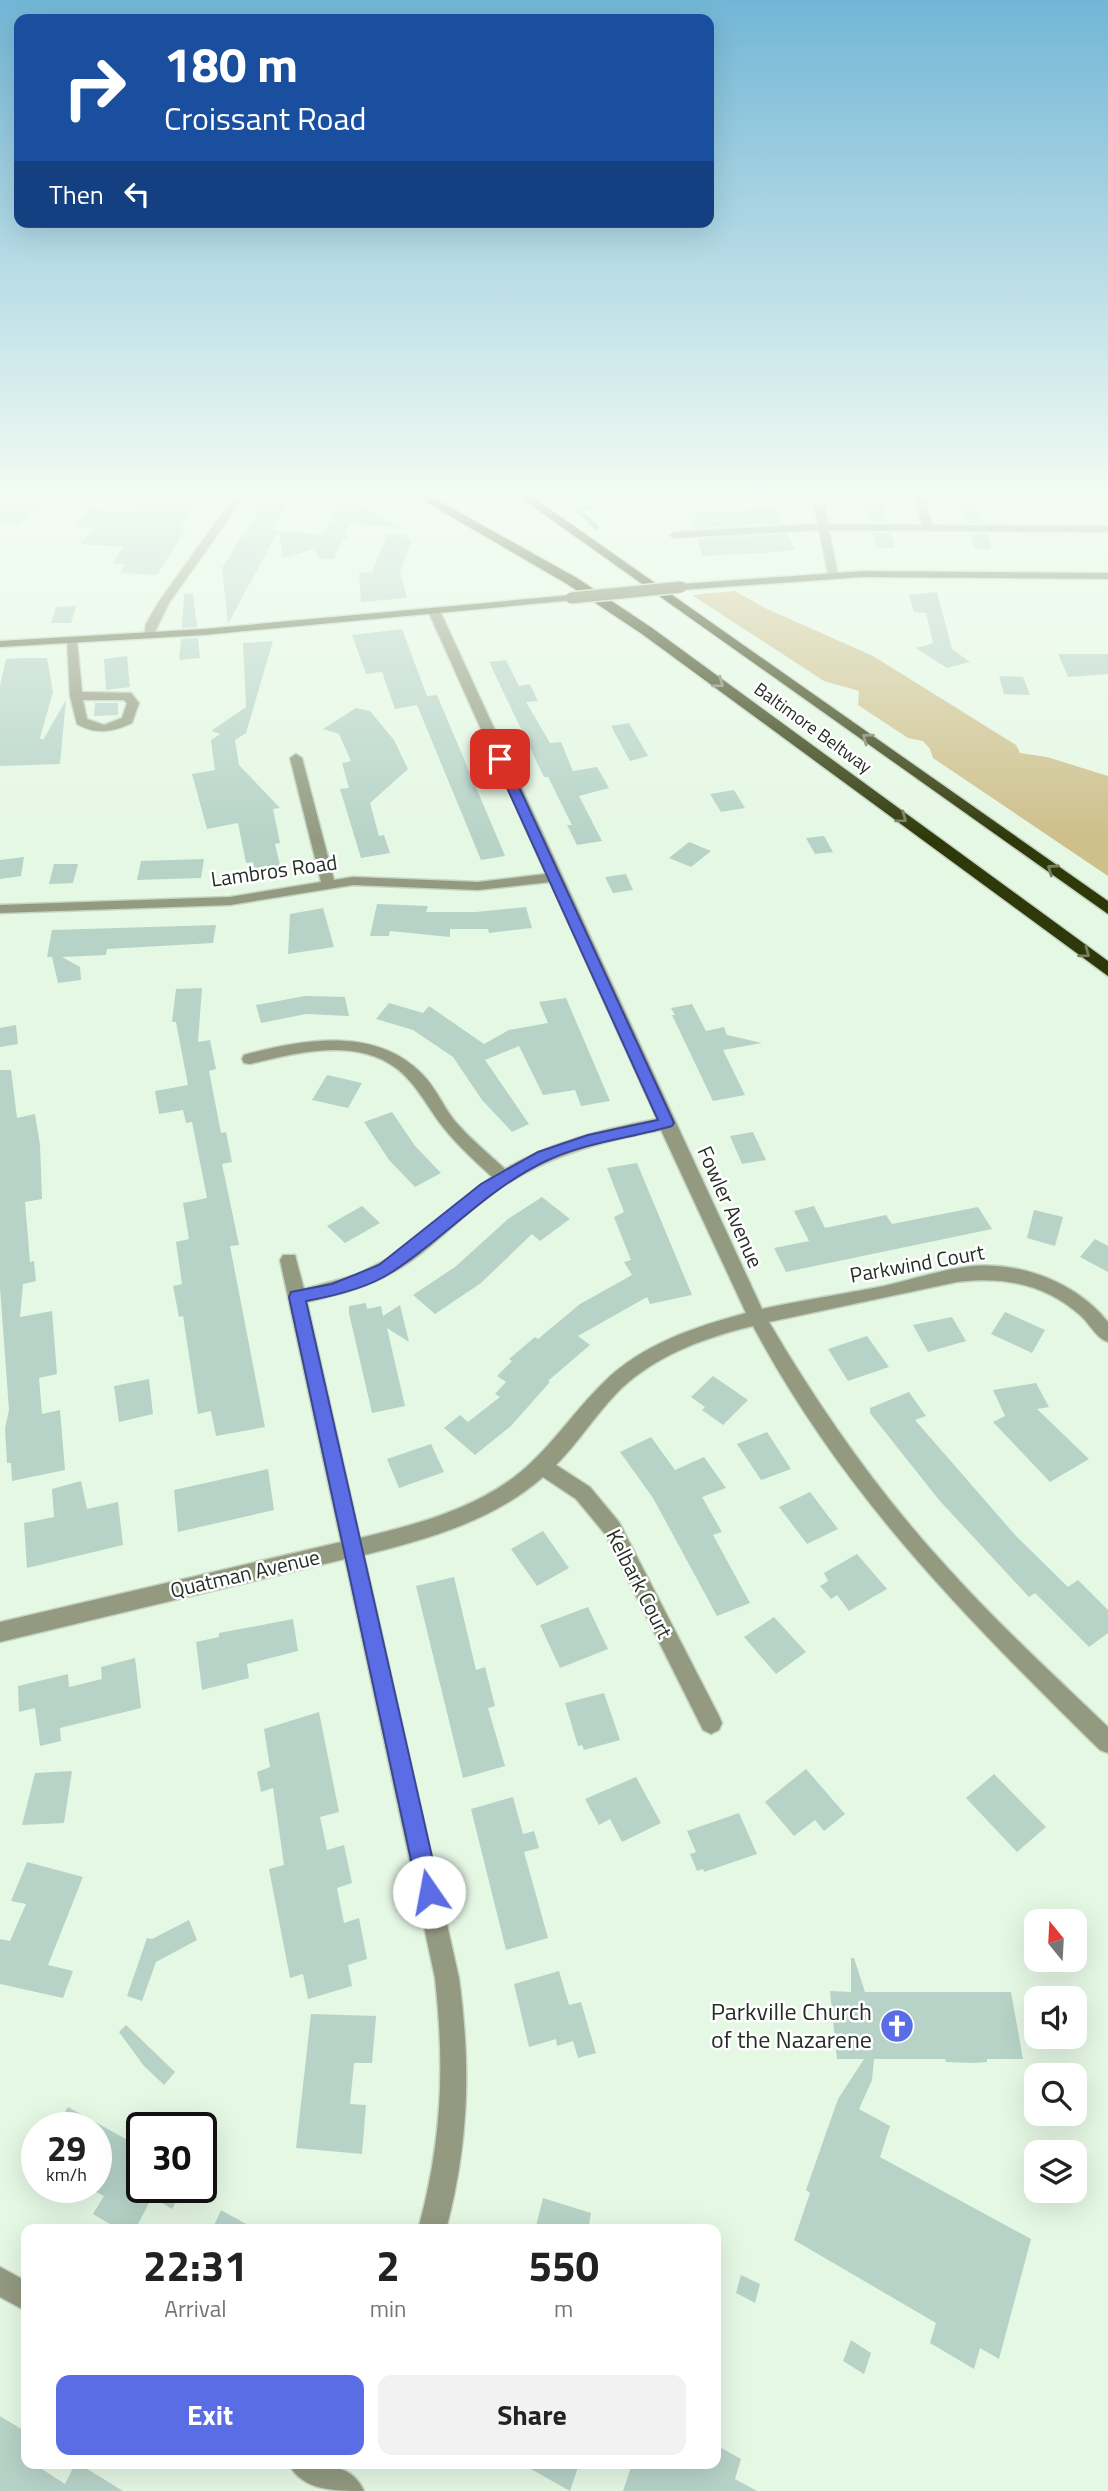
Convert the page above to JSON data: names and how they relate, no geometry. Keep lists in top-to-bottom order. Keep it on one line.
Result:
{"streets":{"highway":["Baltimore Beltway"],"street":["Lambros Road","Fowler Avenue","Parkwind Court","Quatman Avenue","Kelbark Court"]},"crossings":[["Lambros Road","Fowler Avenue"],["Fowler Avenue","Parkwind Court"],["Fowler Avenue","Quatman Avenue"],["Parkwind Court","Quatman Avenue"],["Quatman Avenue","Kelbark Court"]],"places":{"church":["Parkville Church of the Nazarene"]},"north":"top","page":{"turn":["180 m","Croissant Road"],"then":"Then","speed":"29 km/h","limit":"30","eta":["22:31","Arrival","2","min","550","m"],"buttons":["Exit","Share"]}}
